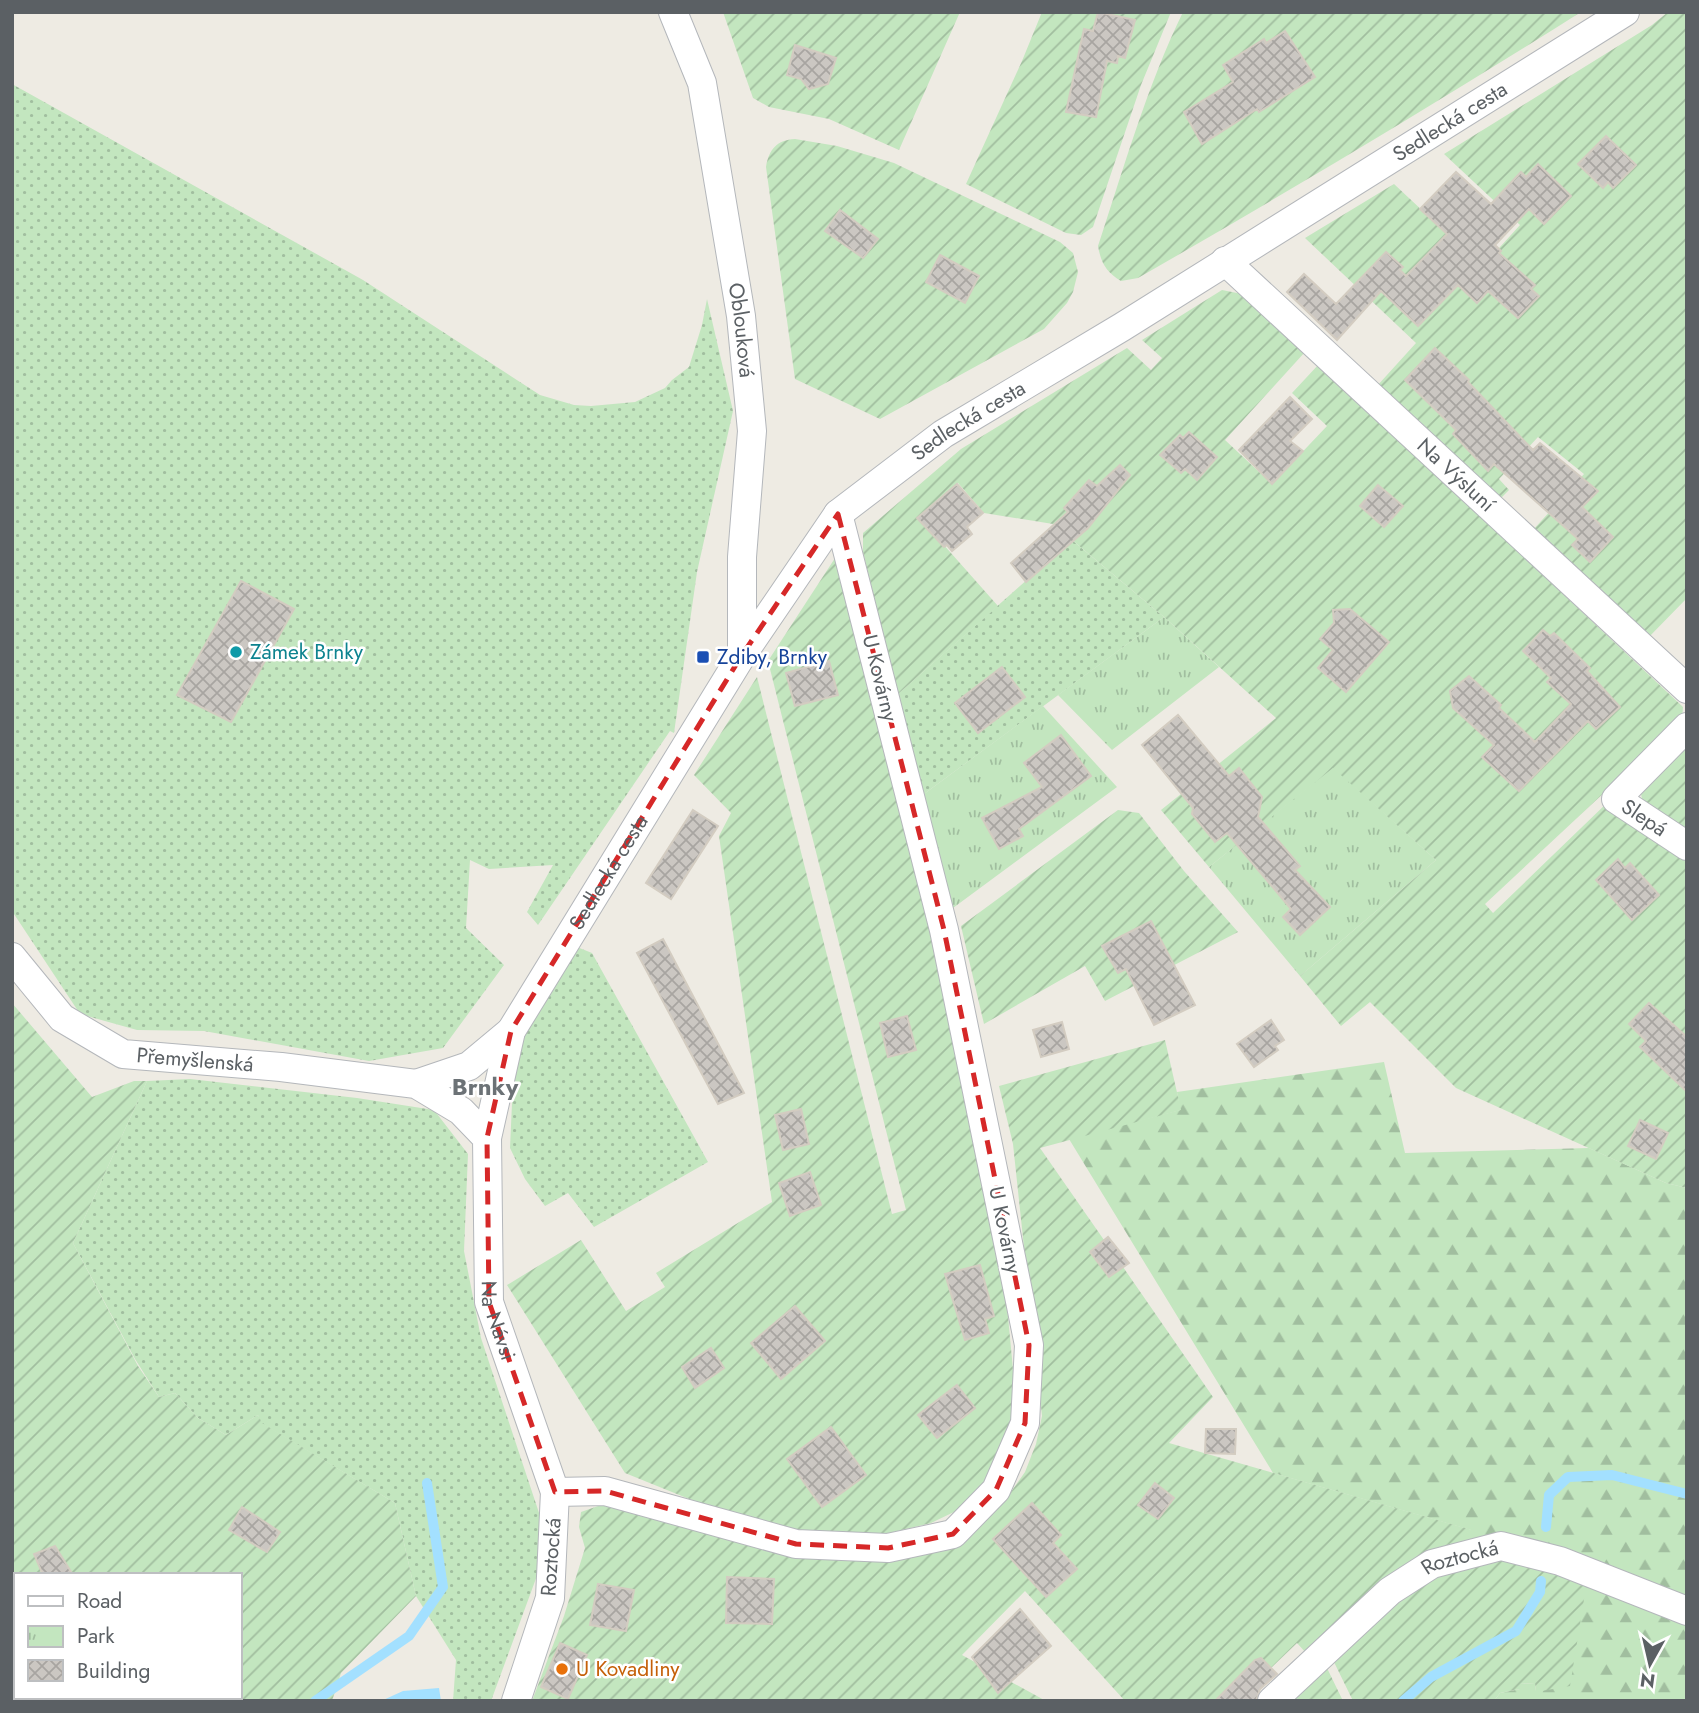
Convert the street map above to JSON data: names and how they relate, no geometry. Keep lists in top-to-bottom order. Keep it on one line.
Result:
{"streets":{"street":["Sedlecká cesta","Oblouková","Na Výsluní","U Kovárny","Slepá","Přemyšlenská","Na Návsi","Roztocká"]},"crossings":[["Sedlecká cesta","Oblouková"],["Sedlecká cesta","Na Výsluní"],["Sedlecká cesta","U Kovárny"],["Sedlecká cesta","Na Návsi"],["U Kovárny","Na Návsi"],["U Kovárny","Roztocká"],["Na Návsi","Roztocká"]],"districts":["Brnky"],"places":{"other":["Zámek Brnky","U Kovadliny"],"transit":["Zdiby, Brnky"]},"legend":["Road","Park","Building"],"north":"bottom"}
